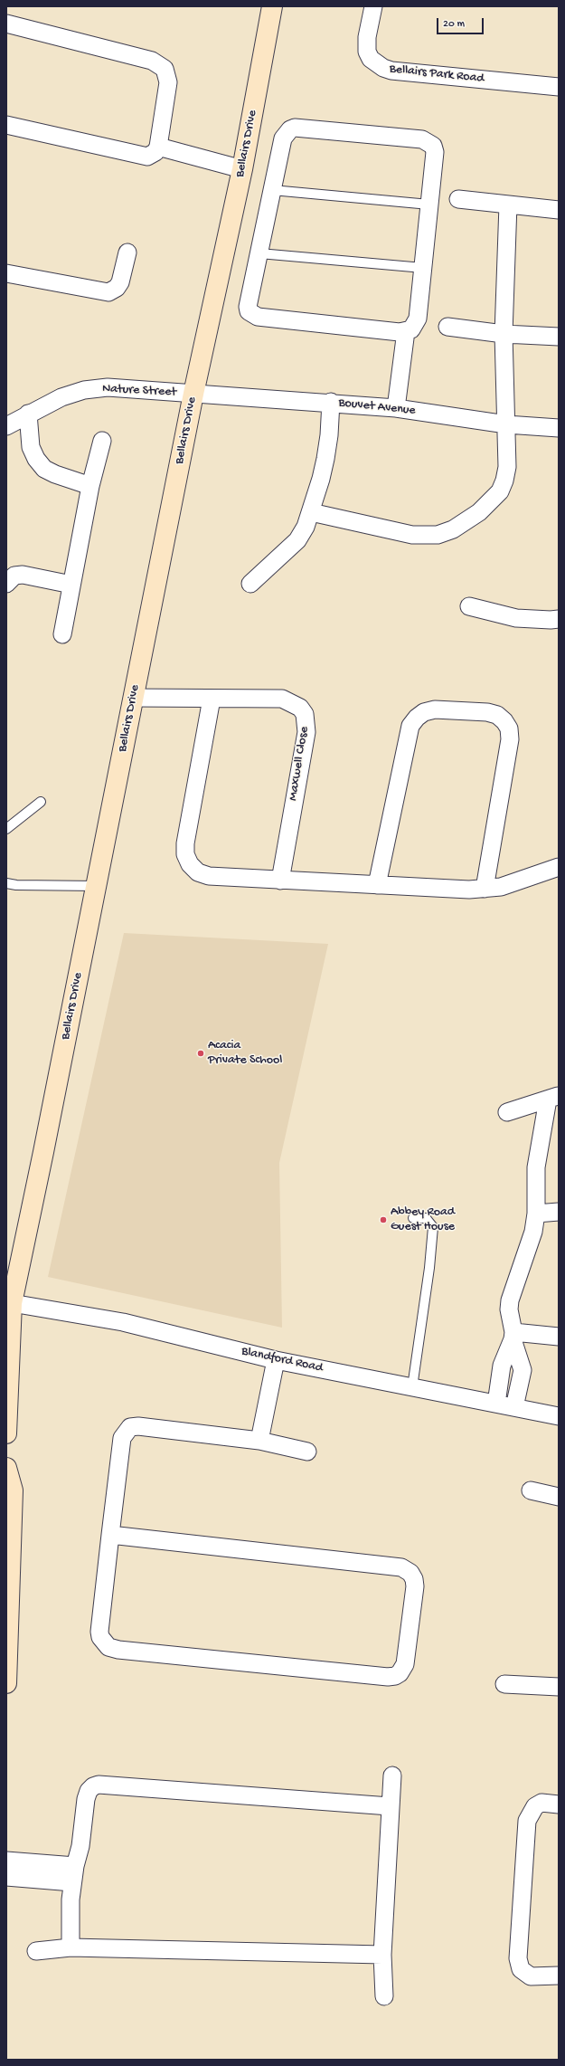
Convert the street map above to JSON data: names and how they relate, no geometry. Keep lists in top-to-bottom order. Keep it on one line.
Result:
{"streets":{"street":["Bellairs Park Road","Bellairs Drive","Nature Street","Bouvet Avenue","Maxwell Close","Blandford Road"]},"crossings":[["Bellairs Drive","Nature Street"],["Bellairs Drive","Bouvet Avenue"],["Bellairs Drive","Maxwell Close"],["Bellairs Drive","Blandford Road"],["Nature Street","Bouvet Avenue"]],"places":["Acacia Private School","Abbey Road Guest House"],"scale_bar":"20 m"}
